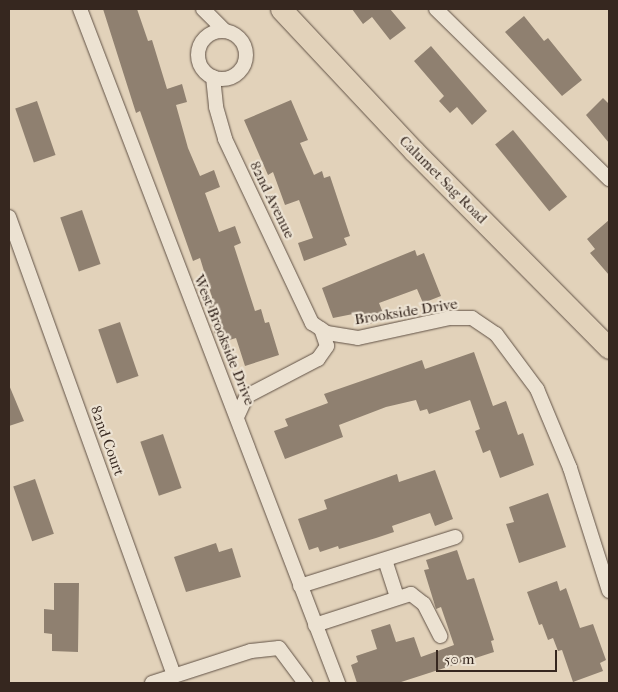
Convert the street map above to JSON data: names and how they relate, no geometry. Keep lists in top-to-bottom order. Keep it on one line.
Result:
{"streets":{"main road":["Calumet Sag Road"],"street":["82nd Avenue","Brookside Drive","West Brookside Drive","82nd Court"]},"crossings":[["82nd Avenue","Brookside Drive"]],"scale_bar":"50 m"}
